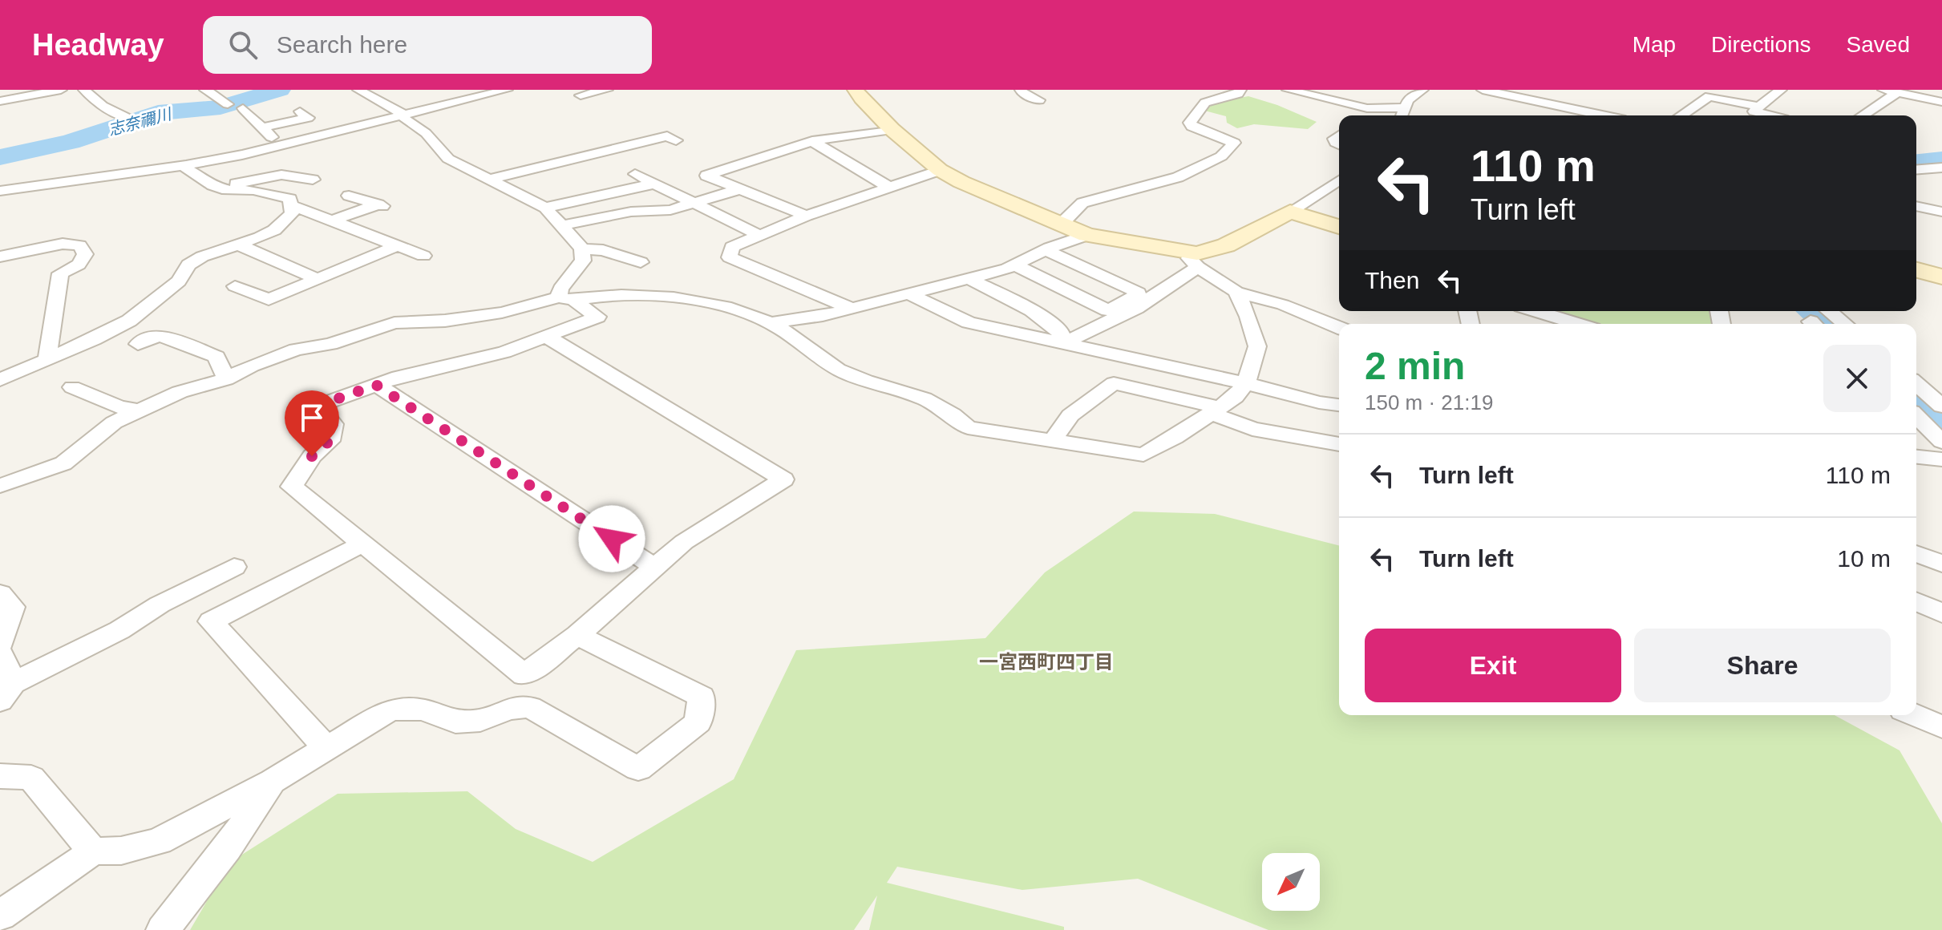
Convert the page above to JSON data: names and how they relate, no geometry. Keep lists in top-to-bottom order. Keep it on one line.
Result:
{"districts":["一宮西町四丁目"],"water":["志奈禰川"],"north":"bottom left","page":{"header":"Headway","search":"Search here","nav":["Map","Directions","Saved"],"turn":["110 m","Turn left"],"then":"Then","heading":["2 min","150 m · 21:19"],"list":[{"name":"Turn left","value":"110 m"},{"name":"Turn left","value":"10 m"}],"buttons":["Exit","Share"]}}
